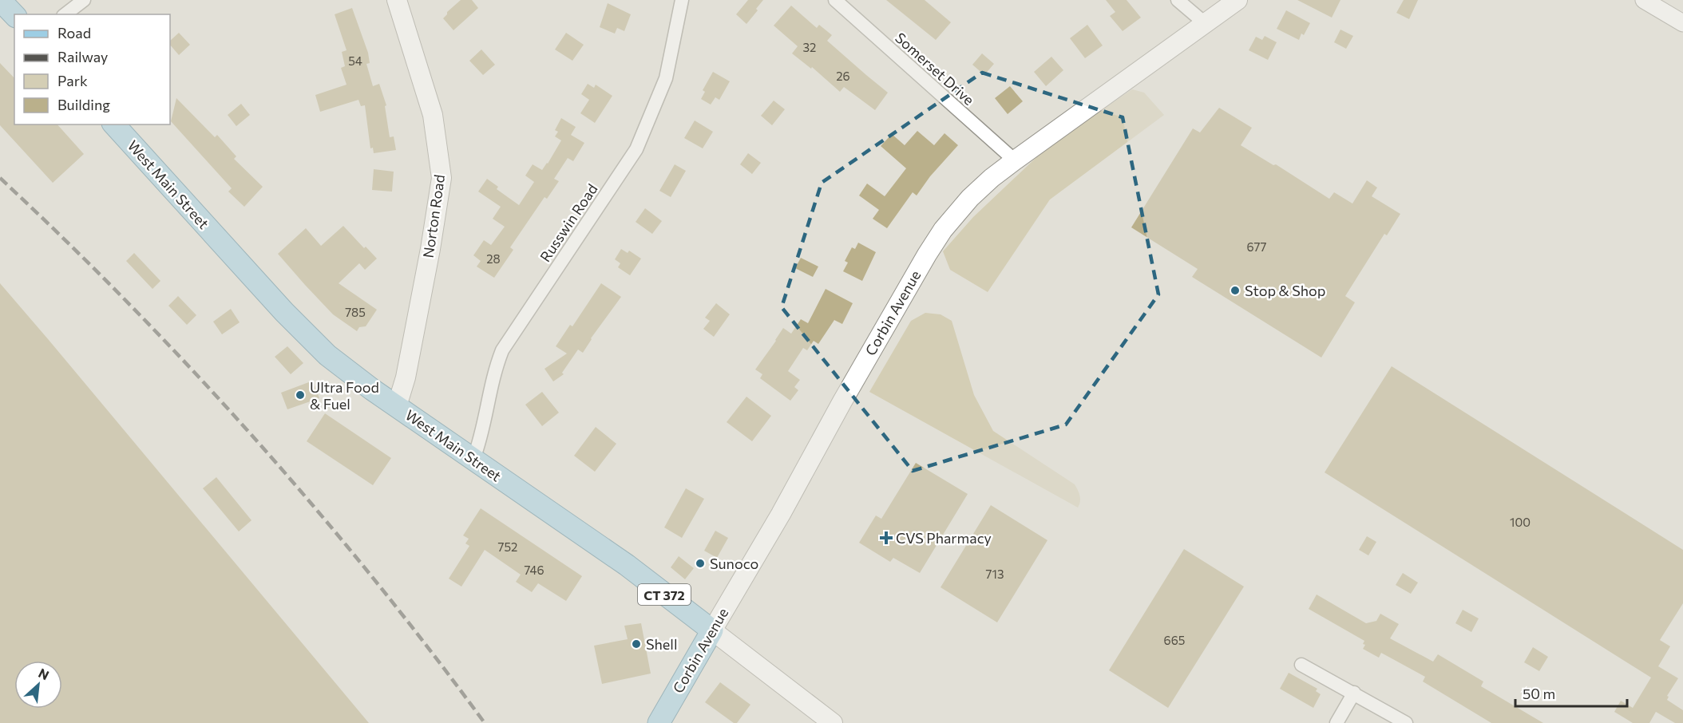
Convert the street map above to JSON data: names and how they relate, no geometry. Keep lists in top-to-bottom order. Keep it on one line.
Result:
{"streets":{"main road":["West Main Street","Norton Road","Corbin Avenue","CT 372"],"street":["Somerset Drive","Russwin Road"]},"crossings":[["Somerset Drive","Corbin Avenue"],["West Main Street","Norton Road"],["West Main Street","Russwin Road"],["West Main Street","Corbin Avenue"]],"places":{"other":["Stop & Shop","Ultra Food & Fuel","Sunoco","Shell"],"health":["CVS Pharmacy"]},"house_numbers":["32","54","26","677","28","785","100","752","746","713","665"],"legend":["Road","Railway","Park","Building"],"scale_bar":"50 m","north":"top right"}
